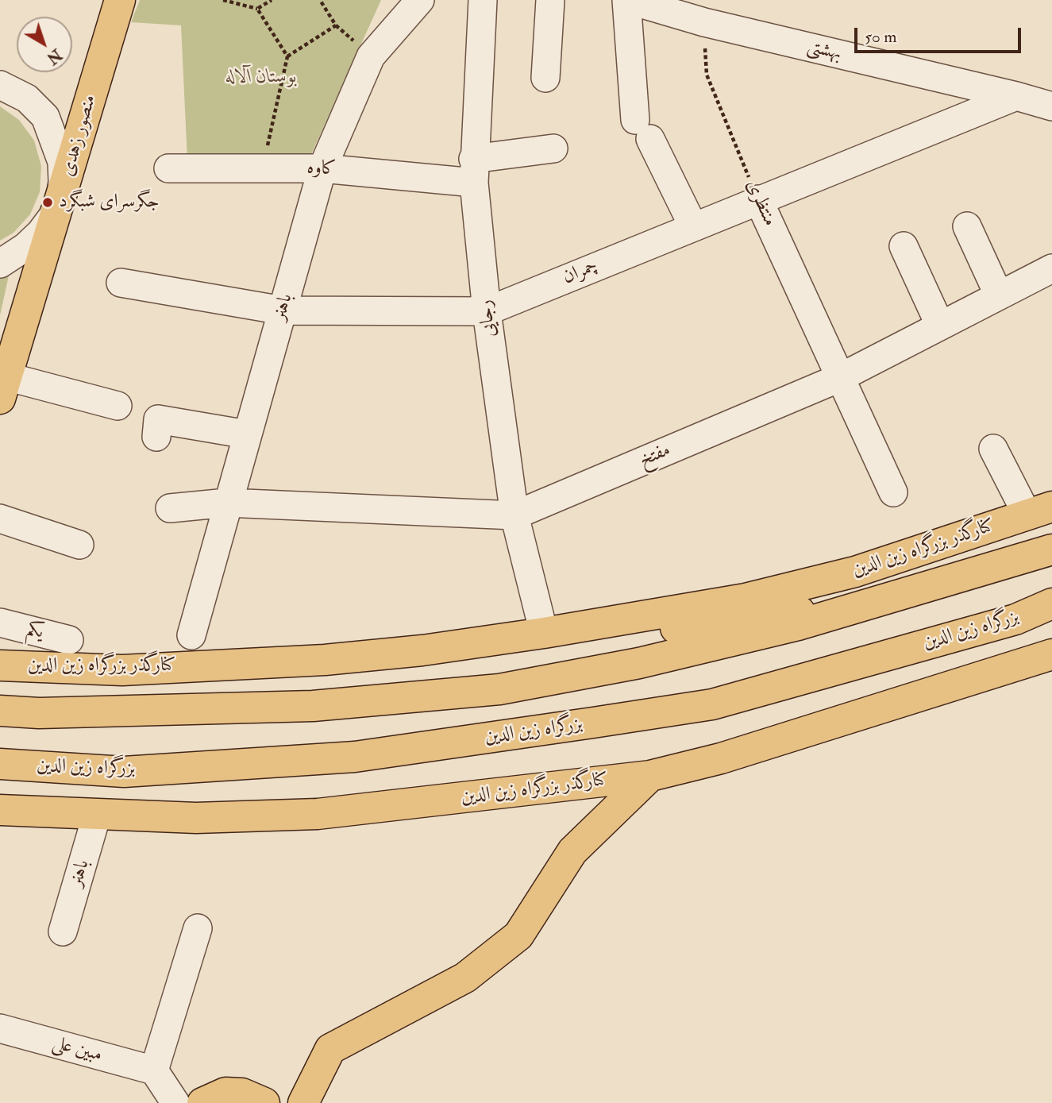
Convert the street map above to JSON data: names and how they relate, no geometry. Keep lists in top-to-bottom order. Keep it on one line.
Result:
{"streets":{"main road":["منصور زهدی","کنارگذر بزرگراه زین الدین","بزرگراه زین الدین"],"street":["بهشتی","کاوه","منتظری","چمران","باهنر","رجایی","مفتخ","یکم","مبین علی"]},"crossings":[["بهشتی","منتظری"],["بهشتی","چمران"],["کاوه","باهنر"],["کاوه","رجایی"],["منتظری","چمران"],["منتظری","مفتخ"],["چمران","باهنر"],["چمران","رجایی"],["باهنر","مفتخ"],["باهنر","کنارگذر بزرگراه زین الدین"],["رجایی","مفتخ"],["رجایی","کنارگذر بزرگراه زین الدین"]],"parks":["بوستان آلاله"],"places":["جگرسرای شبگرد"],"scale_bar":"50 m","north":"bottom right"}
